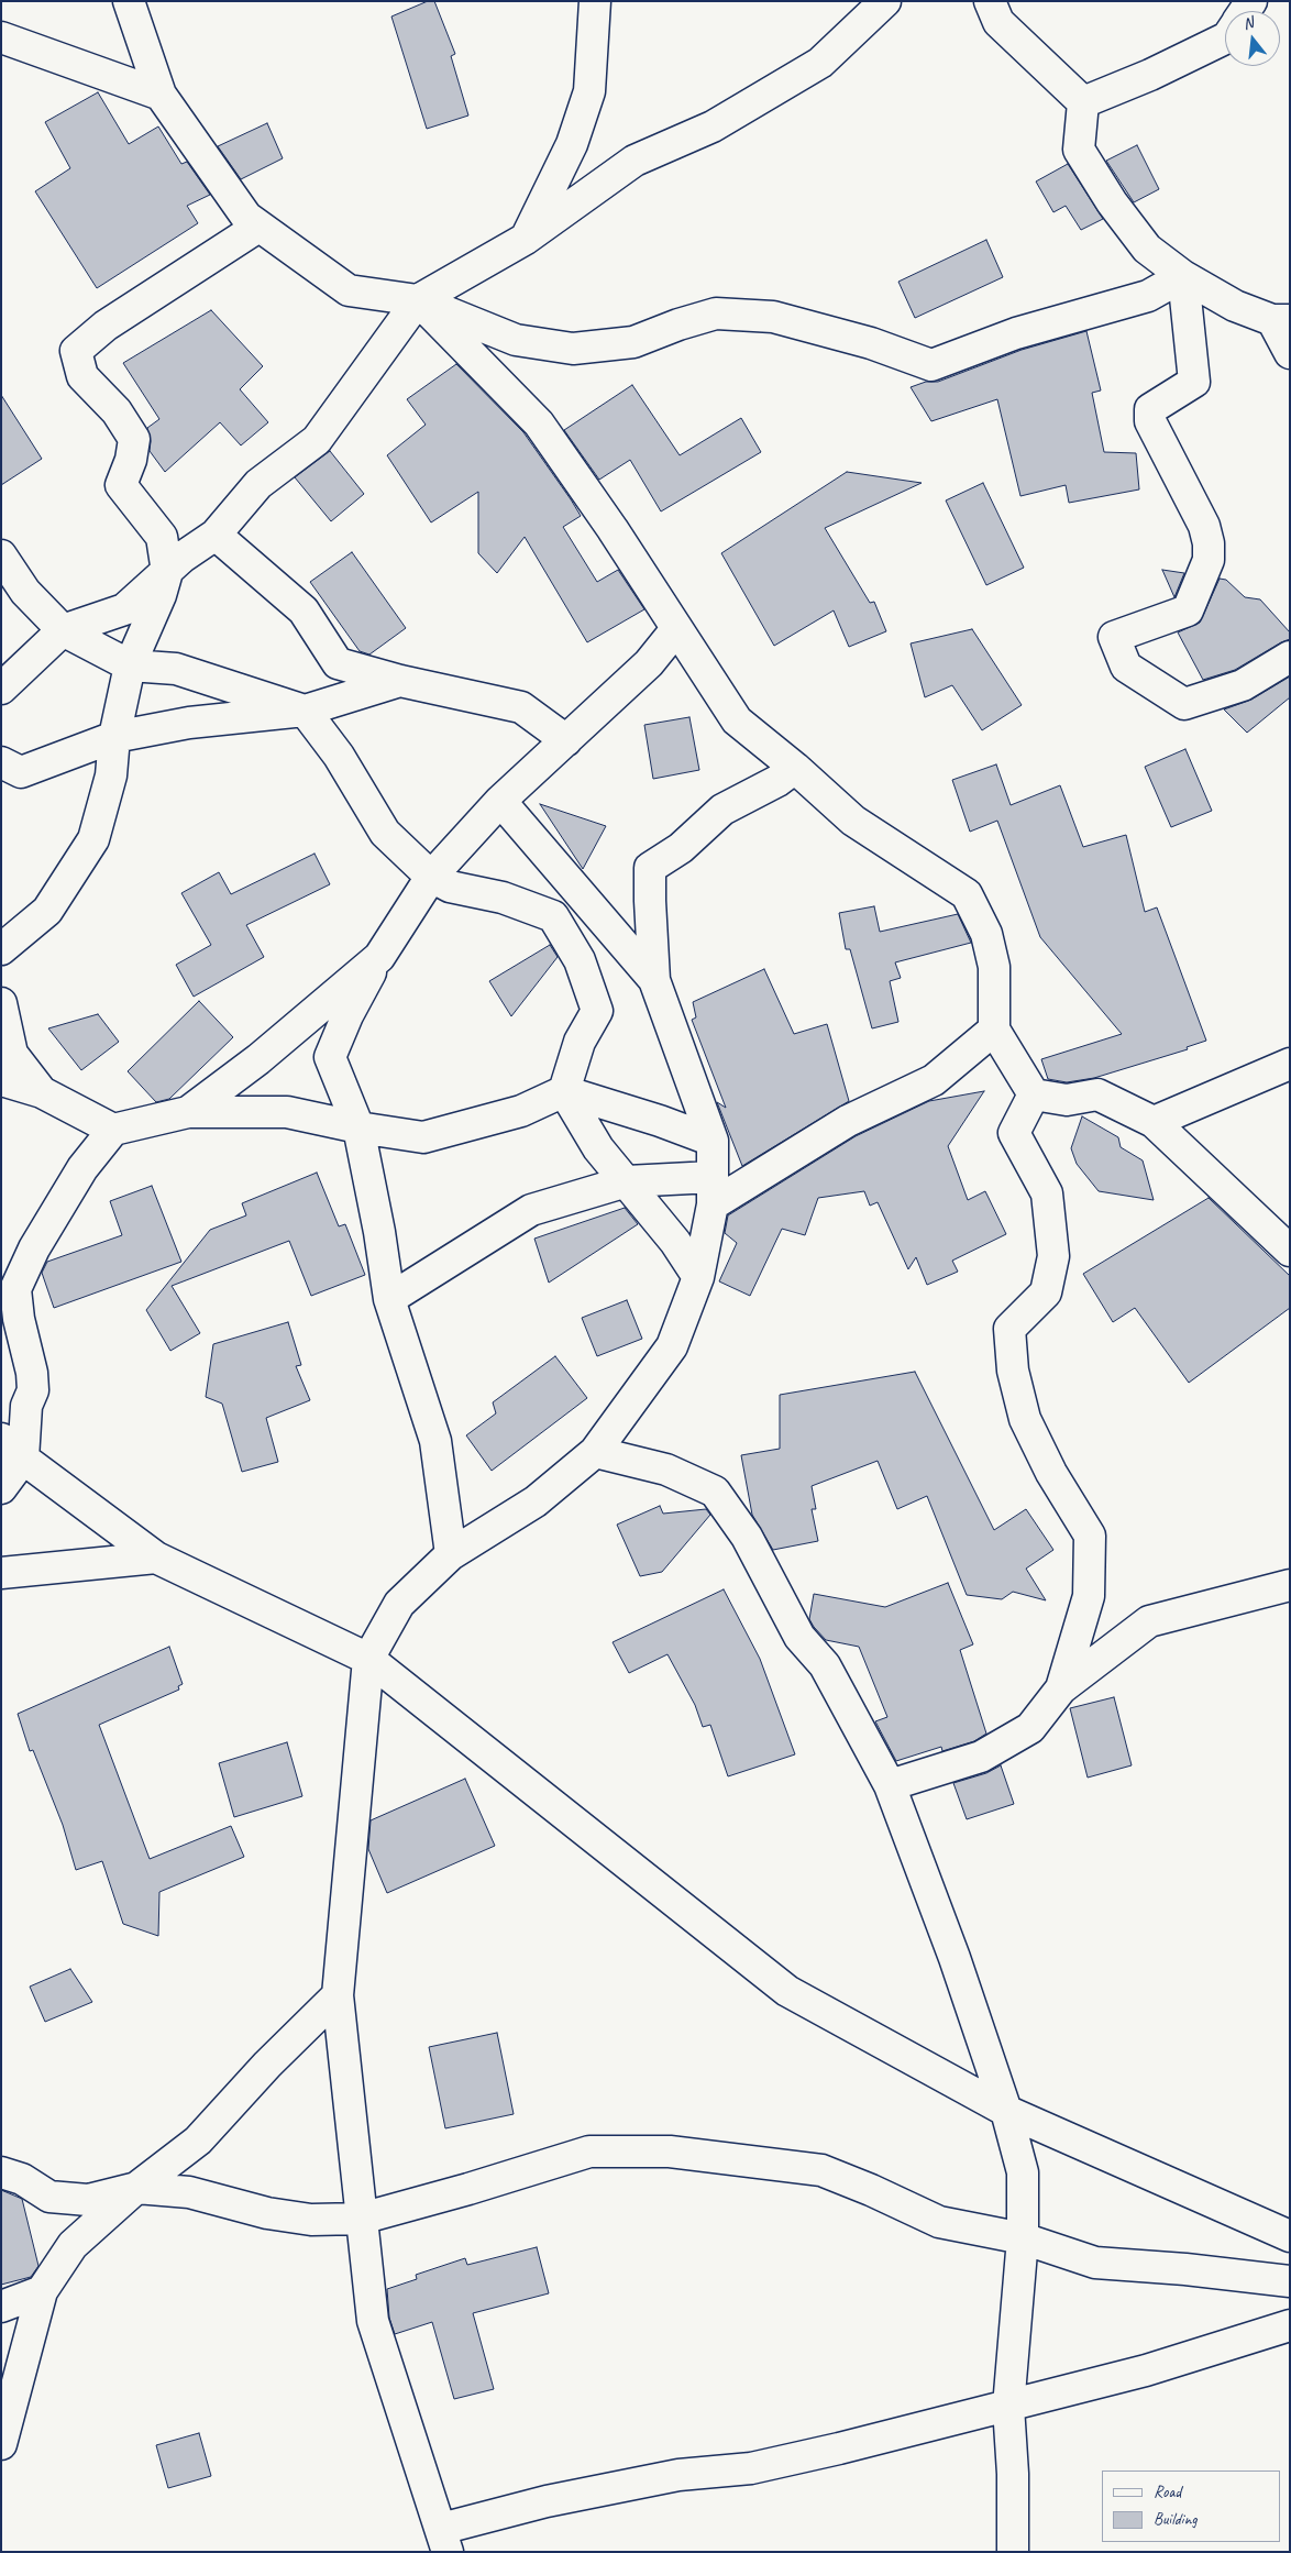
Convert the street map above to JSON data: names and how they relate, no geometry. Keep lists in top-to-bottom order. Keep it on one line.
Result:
{"legend":["Road","Building"],"north":"top"}
